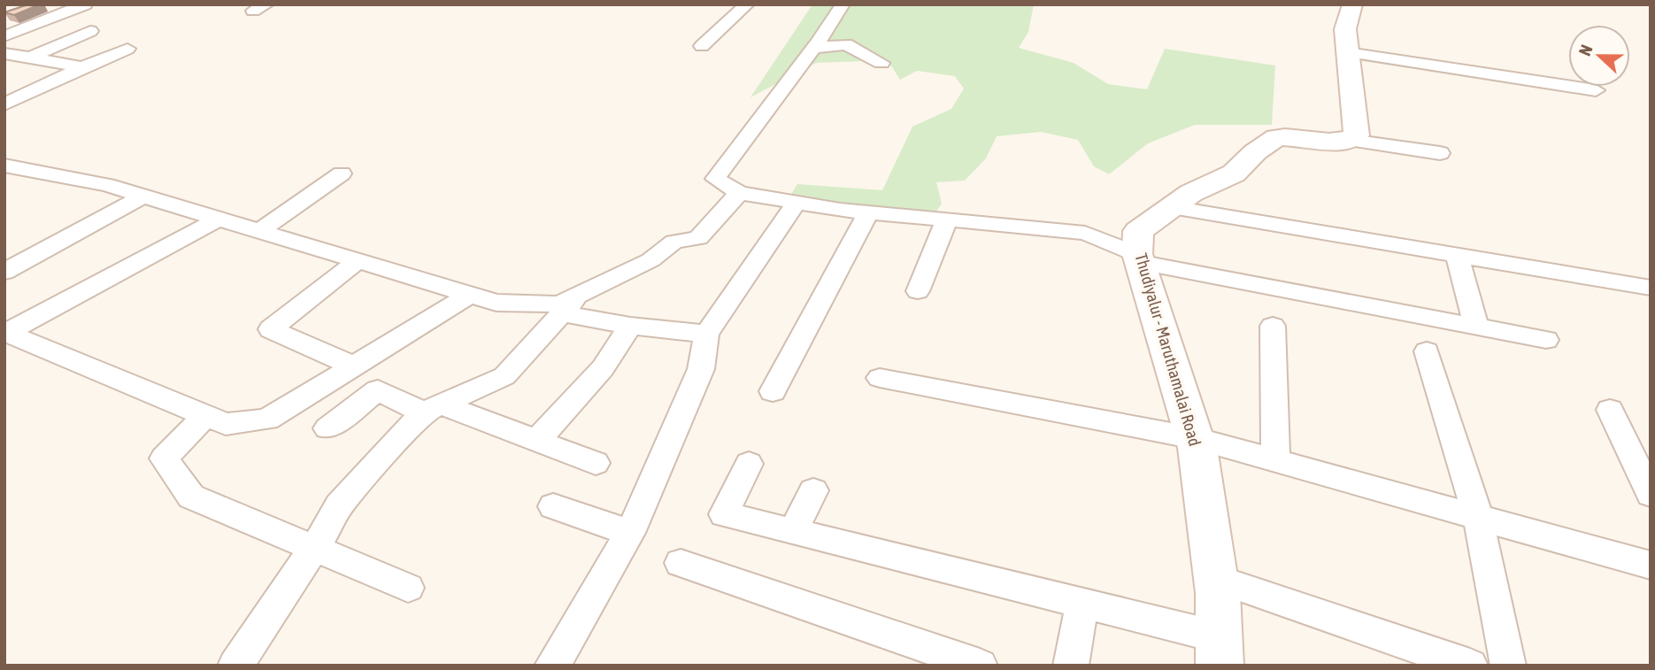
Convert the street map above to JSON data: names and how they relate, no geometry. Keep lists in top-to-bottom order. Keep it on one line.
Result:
{"streets":{"main road":["Thudiyalur - Maruthamalai Road"]},"north":"left"}
